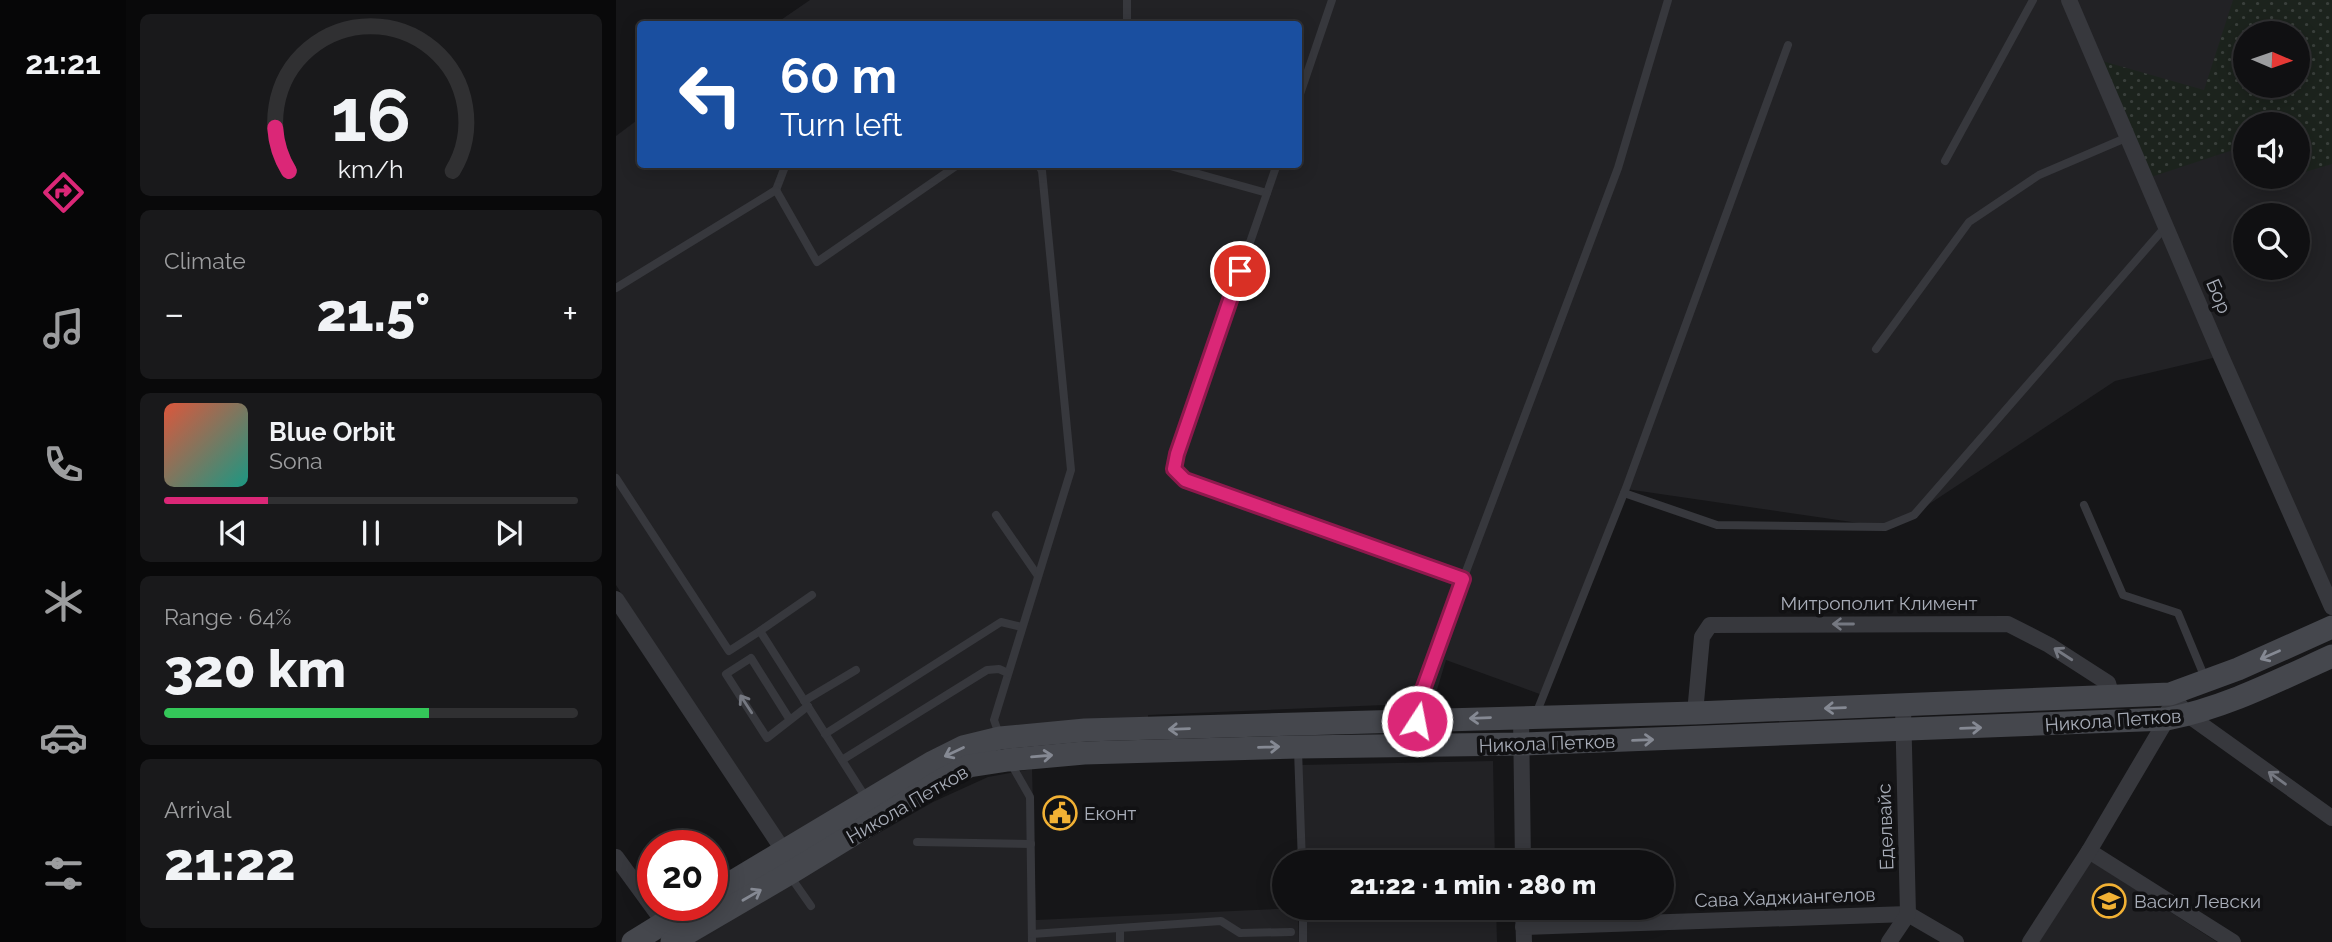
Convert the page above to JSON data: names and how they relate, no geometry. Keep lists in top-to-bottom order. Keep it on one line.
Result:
{"streets":{"main road":["Никола Петков"],"street":["Бор","Митрополит Климент","Еделвайс","Сава Хаджиангелов"]},"crossings":[["Митрополит Климент","Никола Петков"],["Никола Петков","Еделвайс"],["Еделвайс","Сава Хаджиангелов"]],"one_way":["Митрополит Климент"],"places":{"public building":["Еконт"],"school or university":["Васил Левски"]},"north":"right","page":{"tabs":"21:21","turn":["60 m","Turn left"],"tile":["Climate",["Range · 64%","320 km"],["Arrival","21:22"]],"heat":["−","21.5°","+"],"song":["Blue Orbit","Sona"],"limit":"20","trip":"21:22 · 1 min · 280 m","gauge":["16","km/h"]}}
